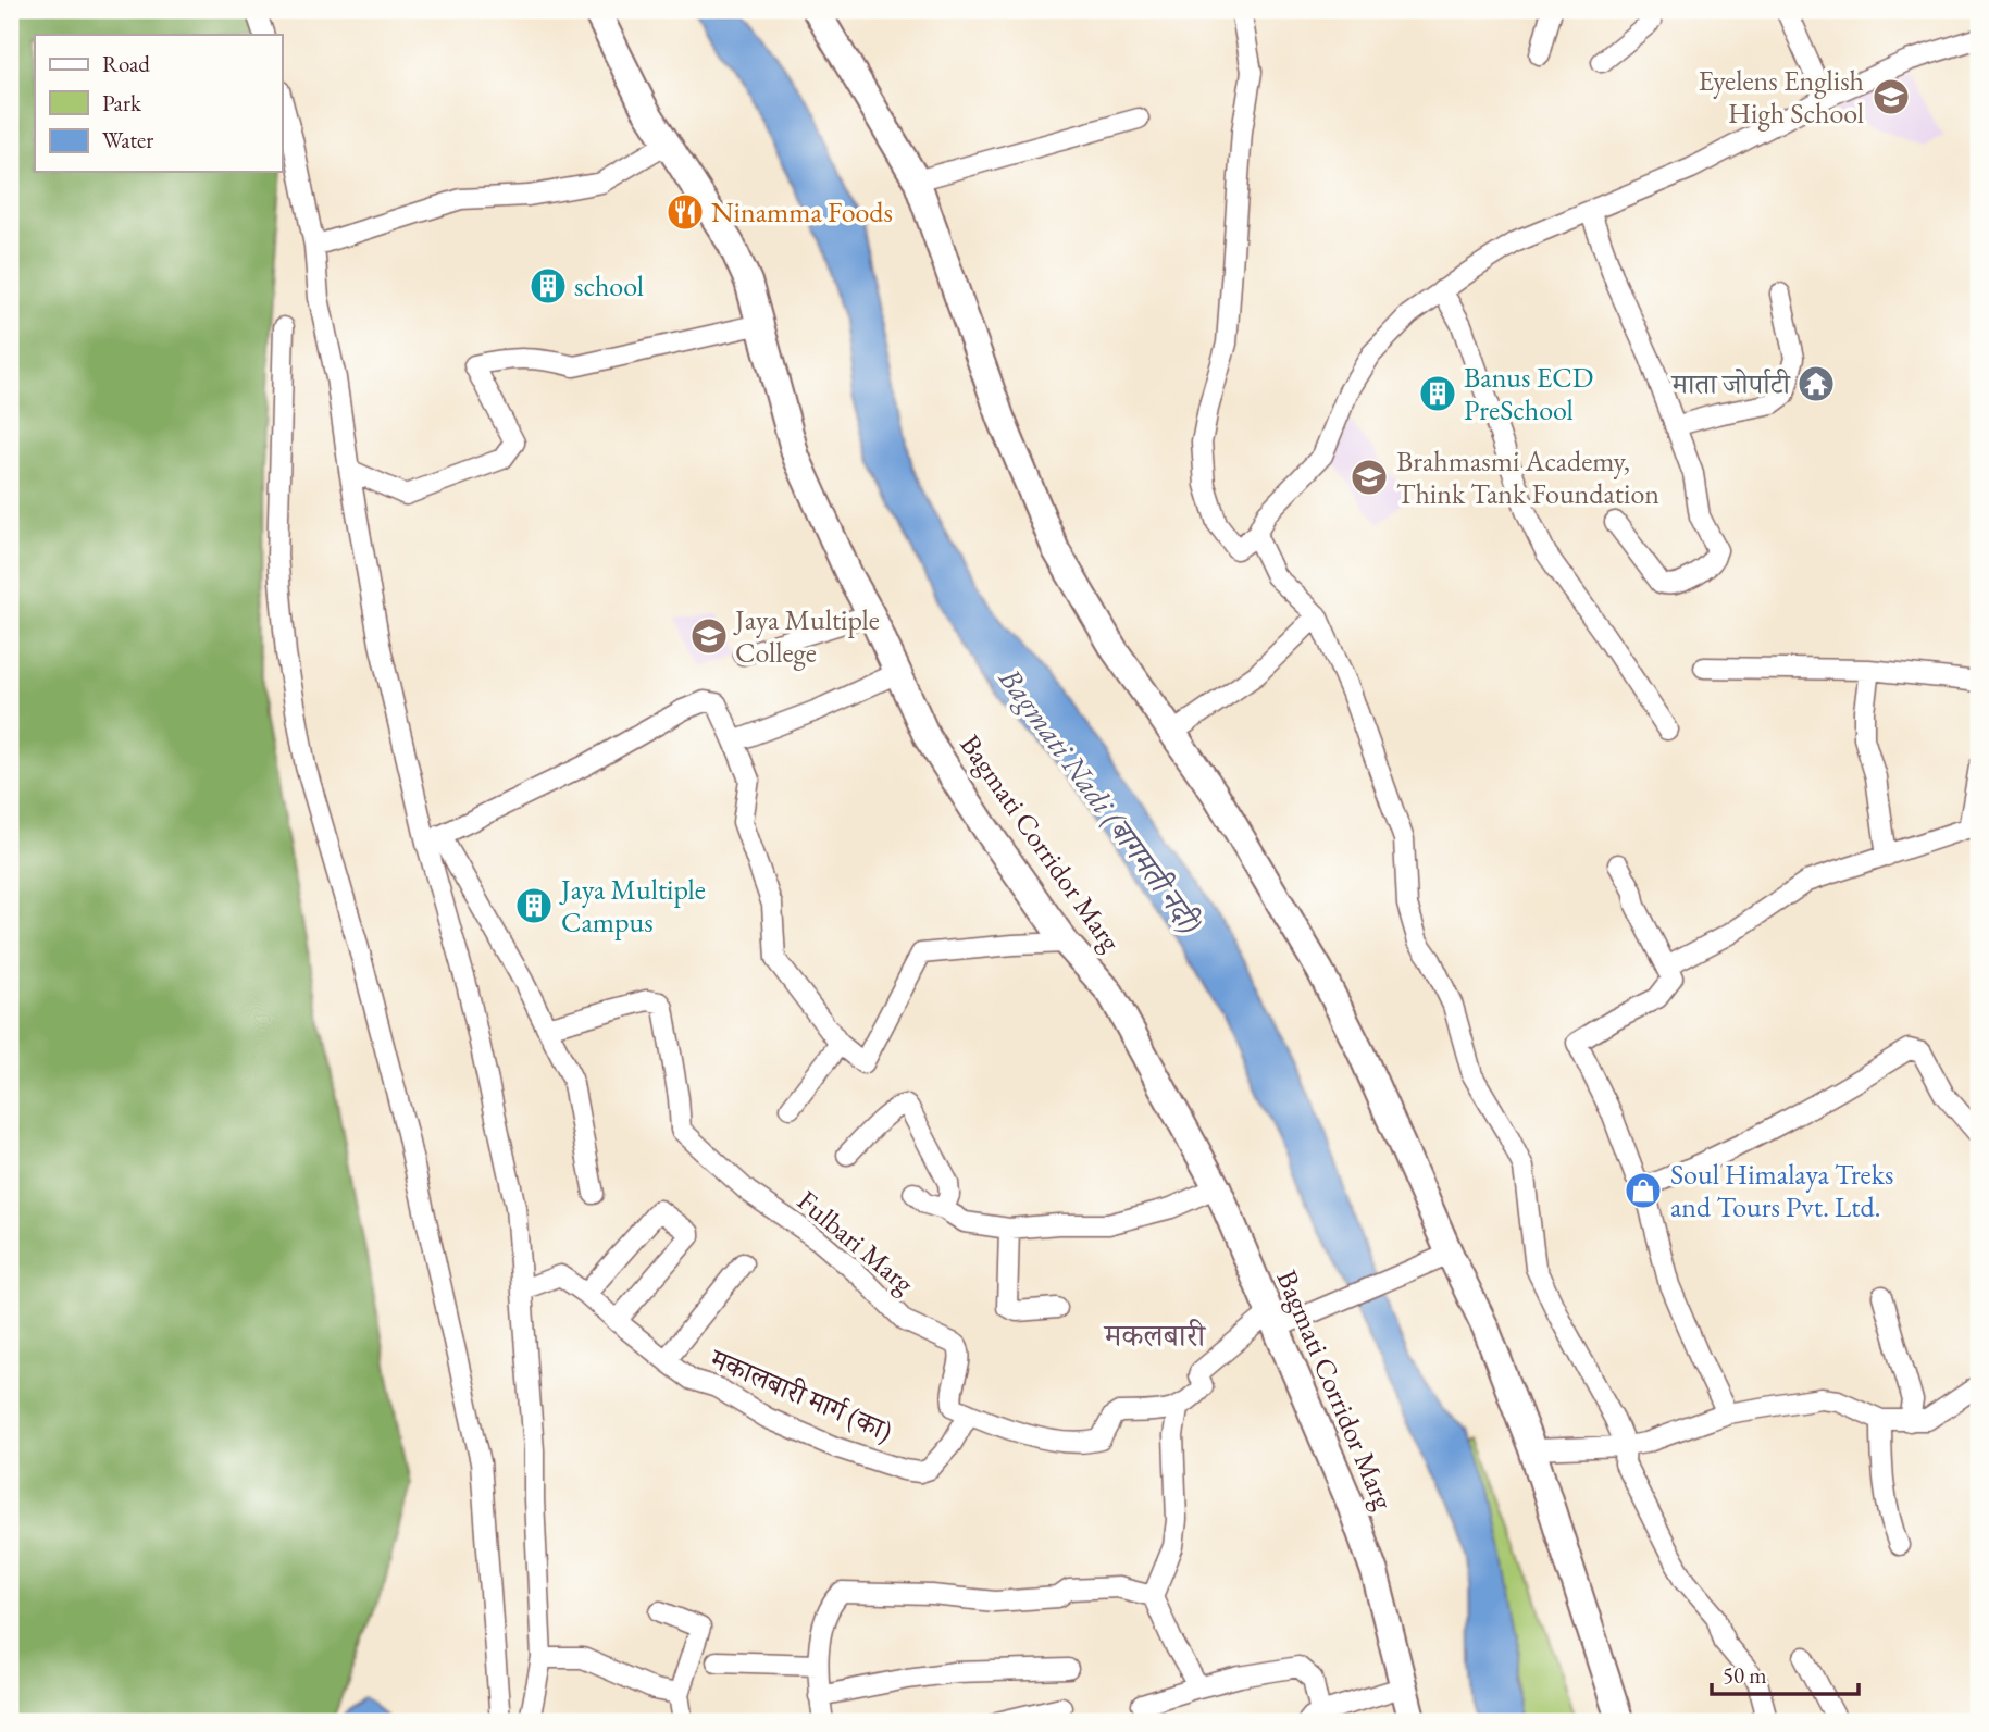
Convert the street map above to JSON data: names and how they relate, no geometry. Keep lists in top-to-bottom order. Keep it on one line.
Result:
{"streets":{"street":["Bagmati Corridor Marg","Fulbari Marg","मकालबारी मार्ग (का)"]},"crossings":[["Fulbari Marg","मकालबारी मार्ग (का)"]],"districts":["मकलबारी"],"water":["Bagmati Nadi (बागमती नदी)"],"places":{"school or university":["Eyelens English High School","Brahmasmi Academy, Think Tank Foundation","Jaya Multiple College"],"restaurant":["Ninamma Foods"],"building":["school","Banus ECD PreSchool","Jaya Multiple Campus"],"temple":["माता जोर्पाटी"],"shop":["Soul Himalaya Treks and Tours Pvt. Ltd."]},"legend":["Road","Park","Water"],"scale_bar":"50 m"}
